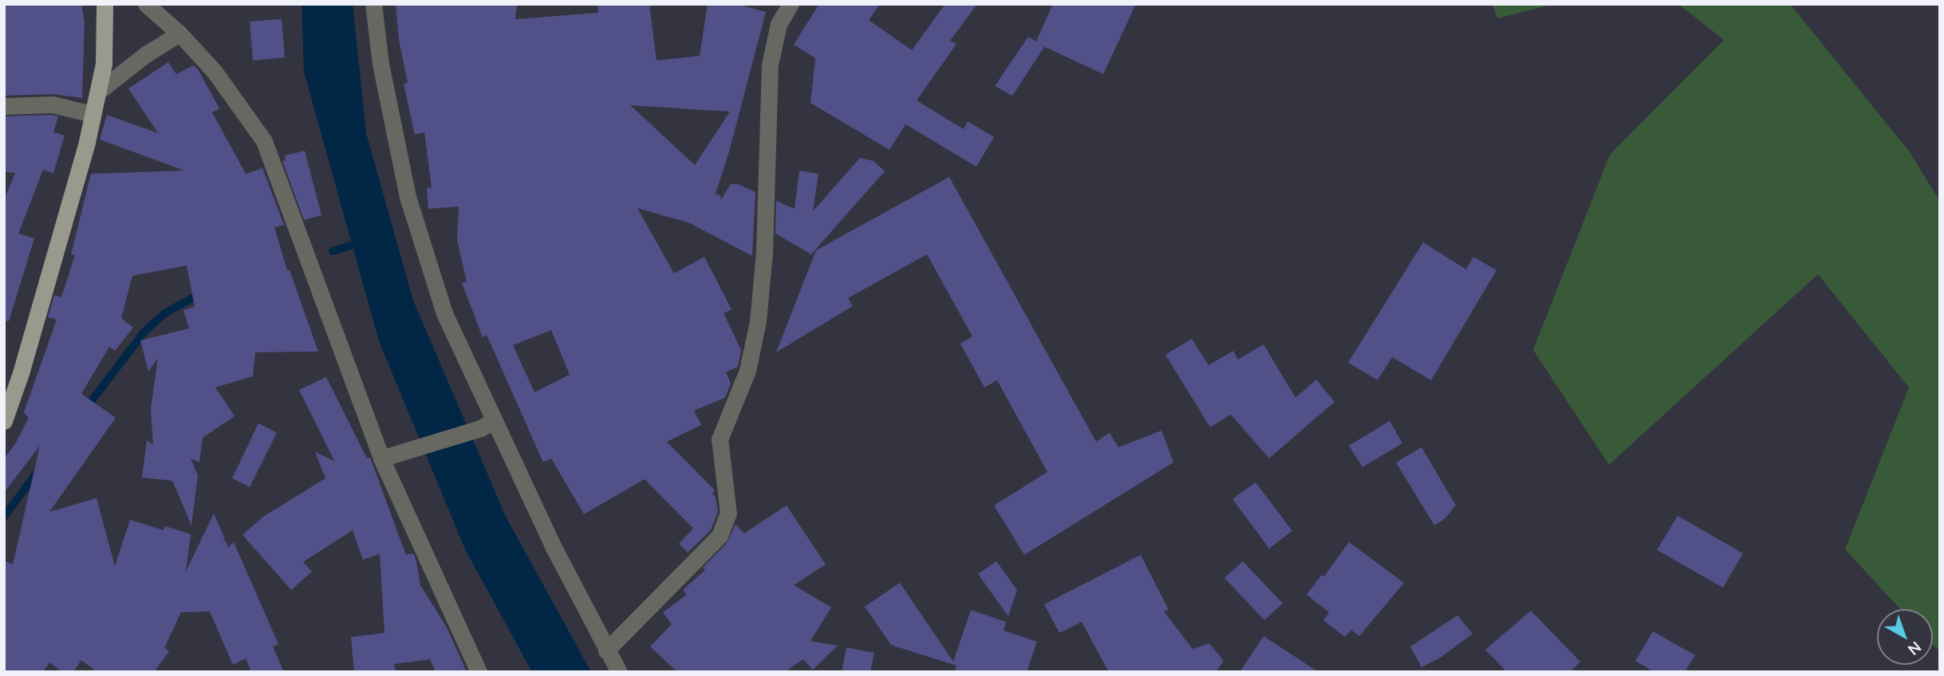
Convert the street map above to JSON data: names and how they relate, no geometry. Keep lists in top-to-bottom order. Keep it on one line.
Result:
{"north":"bottom right"}
